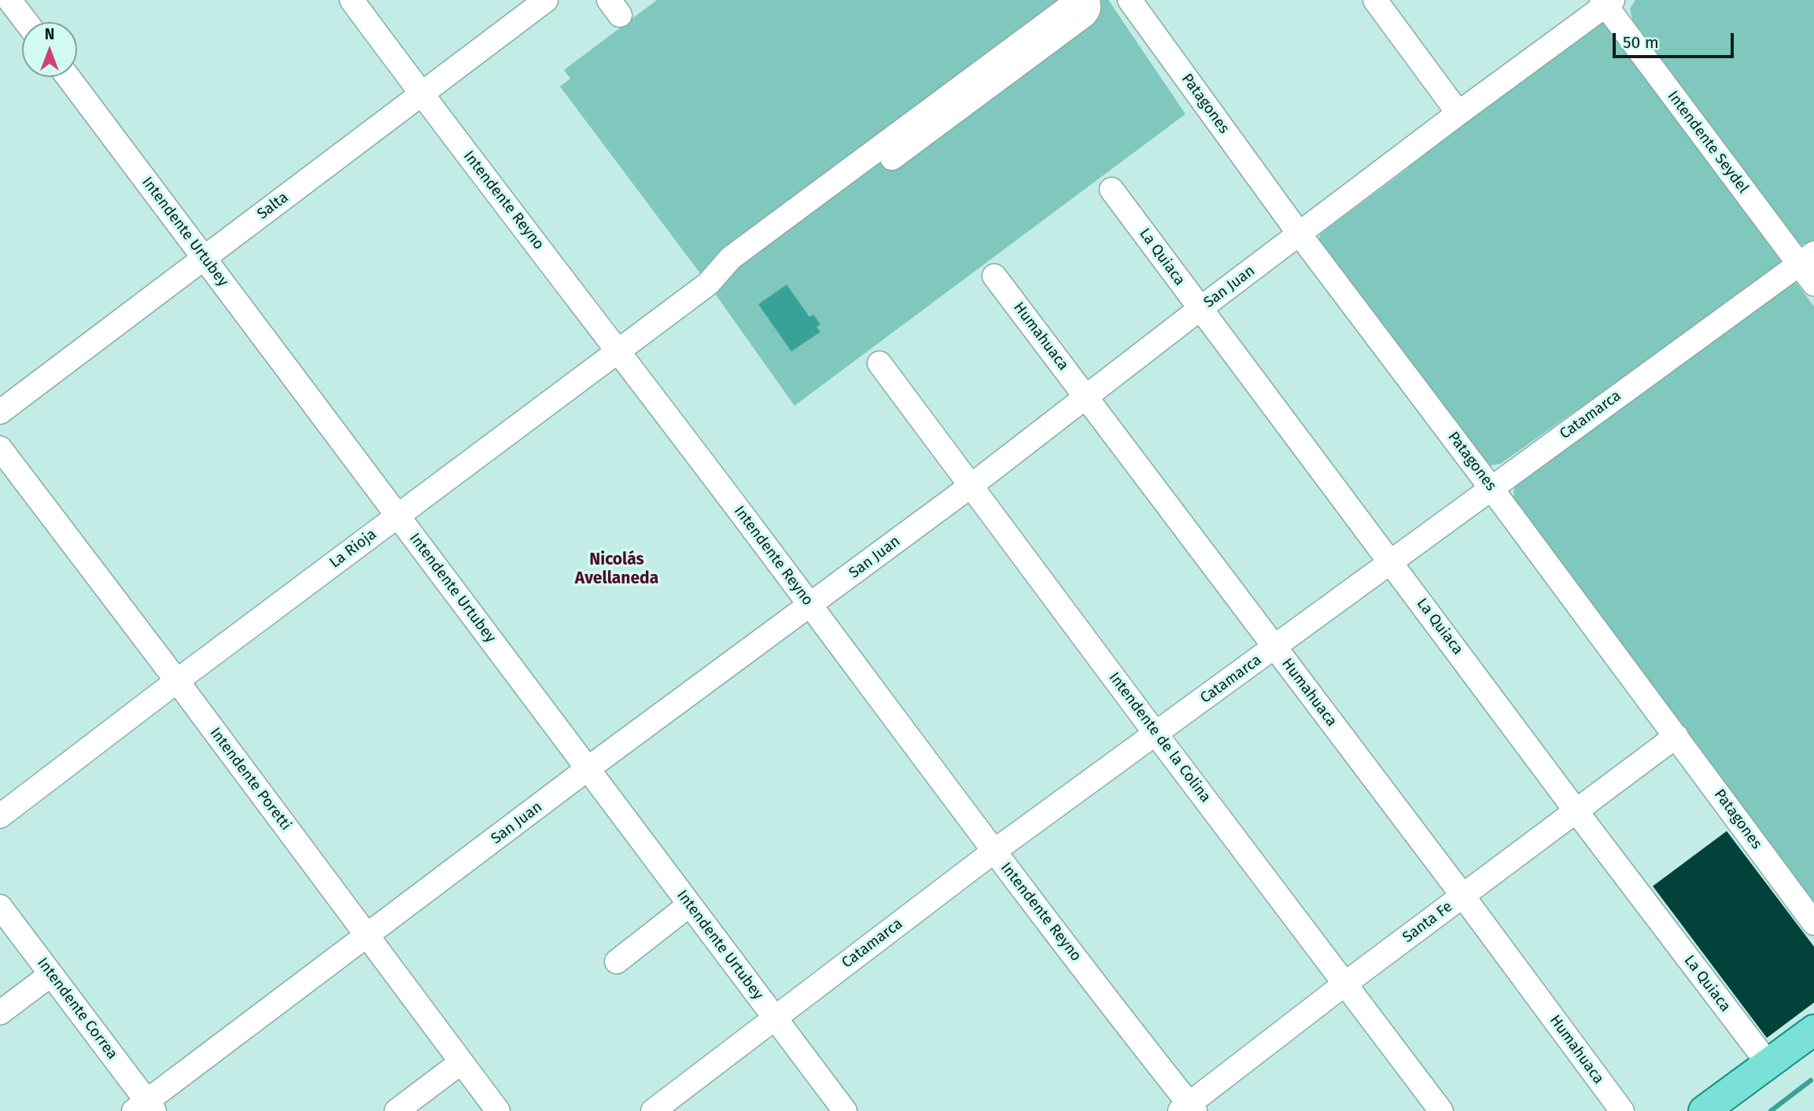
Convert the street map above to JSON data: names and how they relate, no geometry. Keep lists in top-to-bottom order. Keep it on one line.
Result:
{"streets":{"street":["Patagones","Intendente Seydel","Intendente Reyno","Salta","Intendente Urtubey","La Quiaca","San Juan","Humahuaca","Catamarca","La Rioja","Intendente de la Colina","Intendente Poretti","Santa Fe","Intendente Correa"]},"crossings":[["Patagones","San Juan"],["Patagones","Catamarca"],["Patagones","Santa Fe"],["Intendente Seydel","San Juan"],["Intendente Seydel","Catamarca"],["Intendente Reyno","Salta"],["Intendente Reyno","San Juan"],["Intendente Reyno","Catamarca"],["Intendente Reyno","La Rioja"],["Intendente Reyno","Santa Fe"],["Salta","Intendente Urtubey"],["Intendente Urtubey","San Juan"],["Intendente Urtubey","Catamarca"],["Intendente Urtubey","La Rioja"],["La Quiaca","San Juan"],["La Quiaca","Catamarca"],["La Quiaca","Santa Fe"],["San Juan","Humahuaca"],["San Juan","Intendente de la Colina"],["San Juan","Intendente Poretti"],["San Juan","Intendente Correa"],["Humahuaca","Catamarca"],["Humahuaca","Santa Fe"],["Catamarca","Intendente de la Colina"],["La Rioja","Intendente Poretti"],["Intendente de la Colina","Santa Fe"]],"districts":["Nicolás Avellaneda"],"scale_bar":"50 m","north":"top"}
